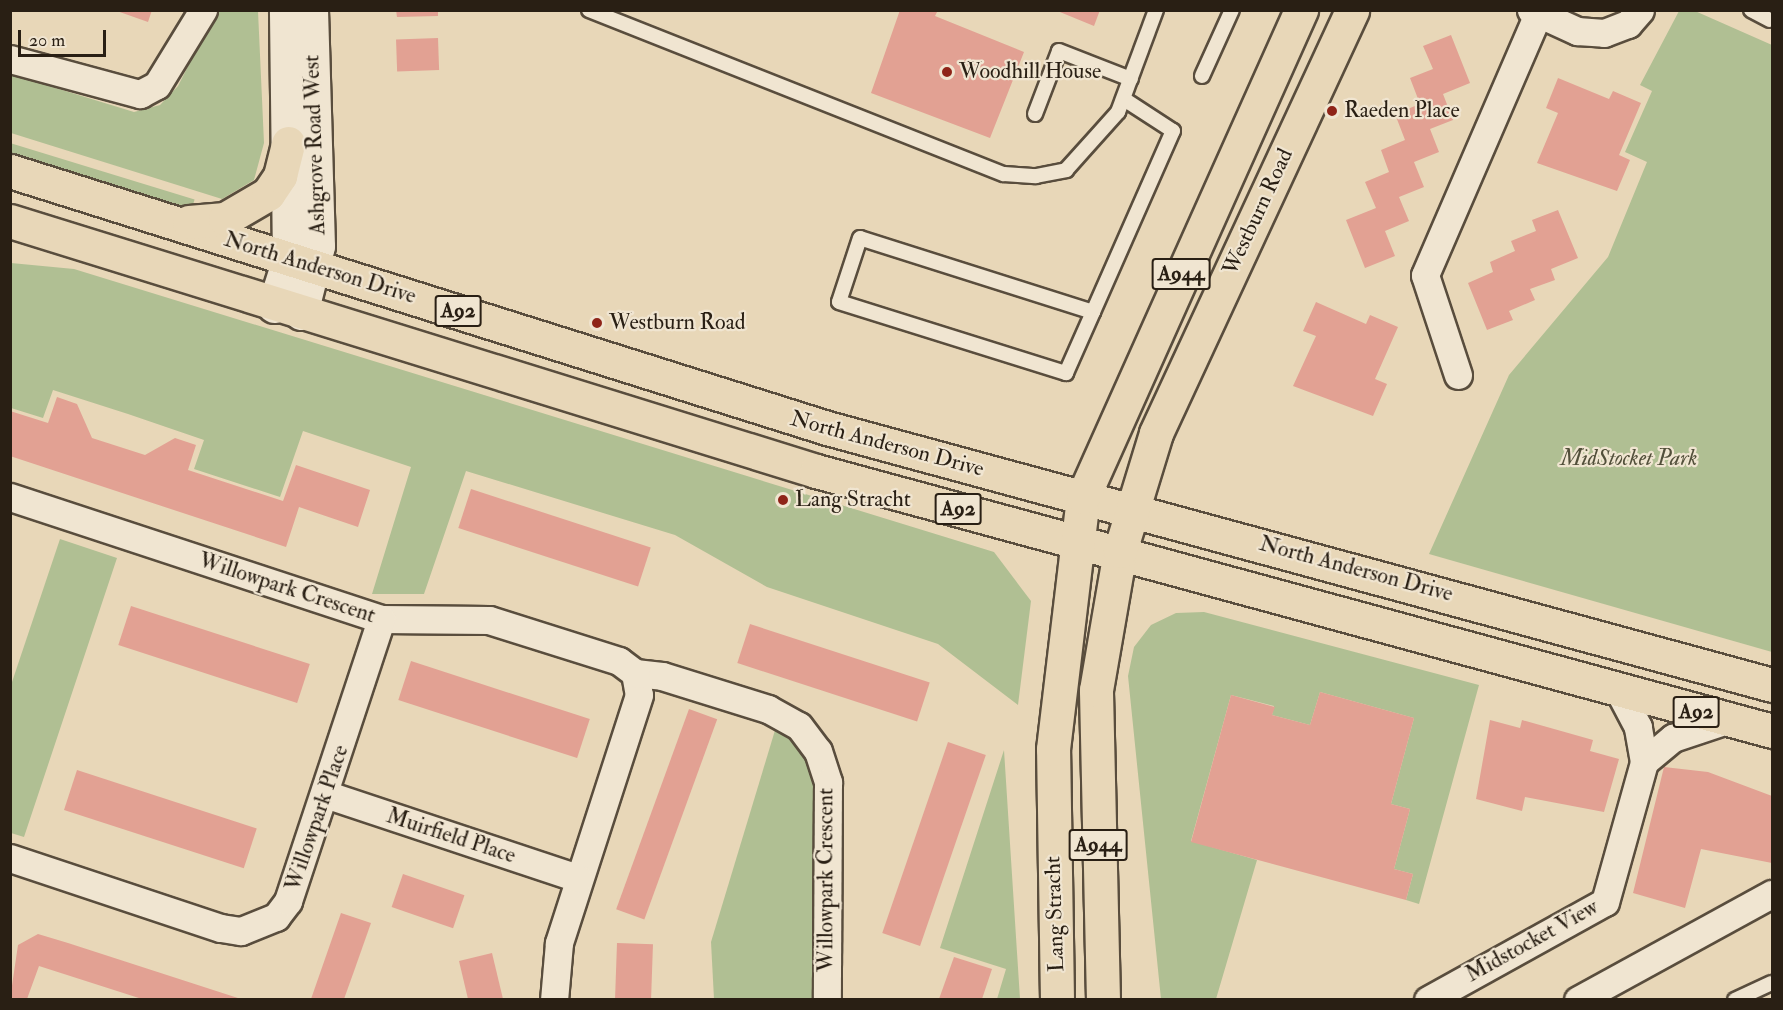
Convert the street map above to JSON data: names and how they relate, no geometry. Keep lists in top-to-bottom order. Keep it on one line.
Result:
{"streets":{"main road":["Westburn Road","North Anderson Drive","A944","A92","Lang Stracht"],"street":["Ashgrove Road West","Willowpark Crescent","Willowpark Place","Muirfield Place","Midstocket View"]},"crossings":[["Ashgrove Road West","North Anderson Drive"],["Westburn Road","North Anderson Drive"],["Westburn Road","Lang Stracht"],["North Anderson Drive","Lang Stracht"],["North Anderson Drive","Midstocket View"],["Willowpark Crescent","Willowpark Place"],["Willowpark Place","Muirfield Place"]],"parks":["MidStocket Park"],"places":["Woodhill House","Raeden Place","Westburn Road","Lang Stracht"],"scale_bar":"20 m"}
